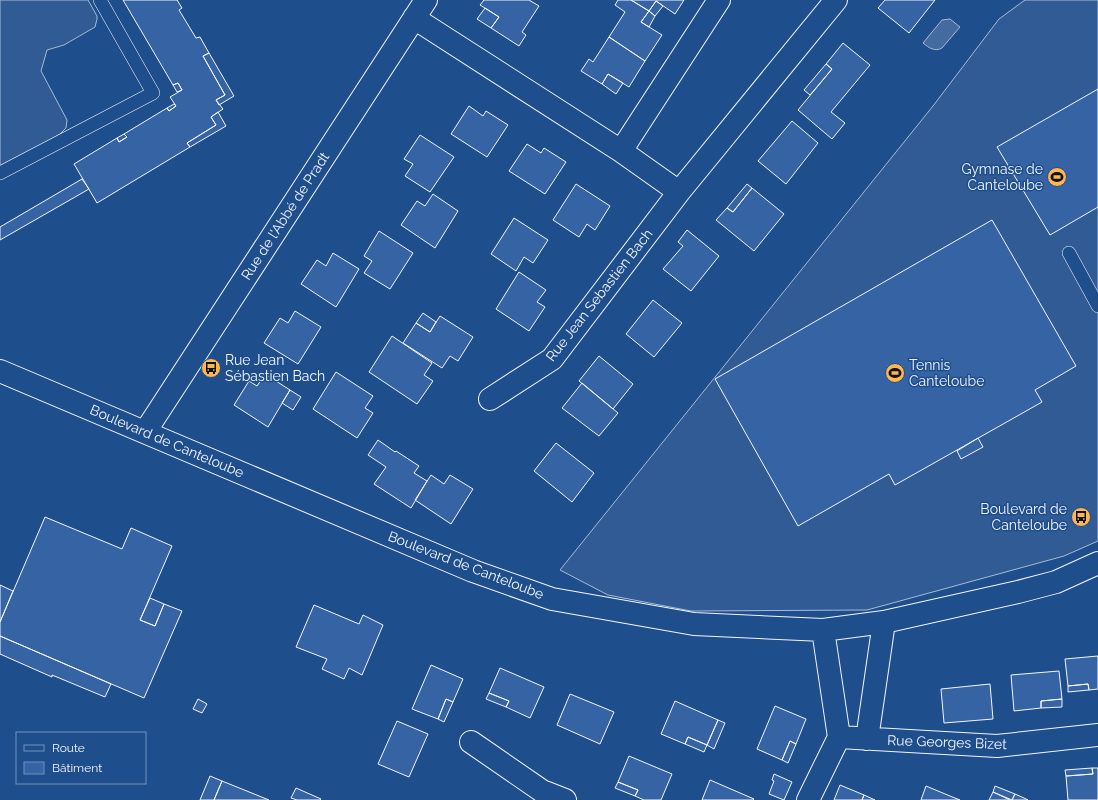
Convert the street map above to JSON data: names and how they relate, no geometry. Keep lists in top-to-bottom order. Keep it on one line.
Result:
{"streets":{"street":["Rue de l'Abbé de Pradt","Rue Jean Sebastien Bach","Boulevard de Canteloube","Rue Georges Bizet"]},"crossings":[["Rue de l'Abbé de Pradt","Boulevard de Canteloube"]],"places":{"sports":["Gymnase de Canteloube","Tennis Canteloube"],"bus stop":["Rue Jean Sébastien Bach","Boulevard de Canteloube"]},"legend":["Route","Bâtiment"]}
